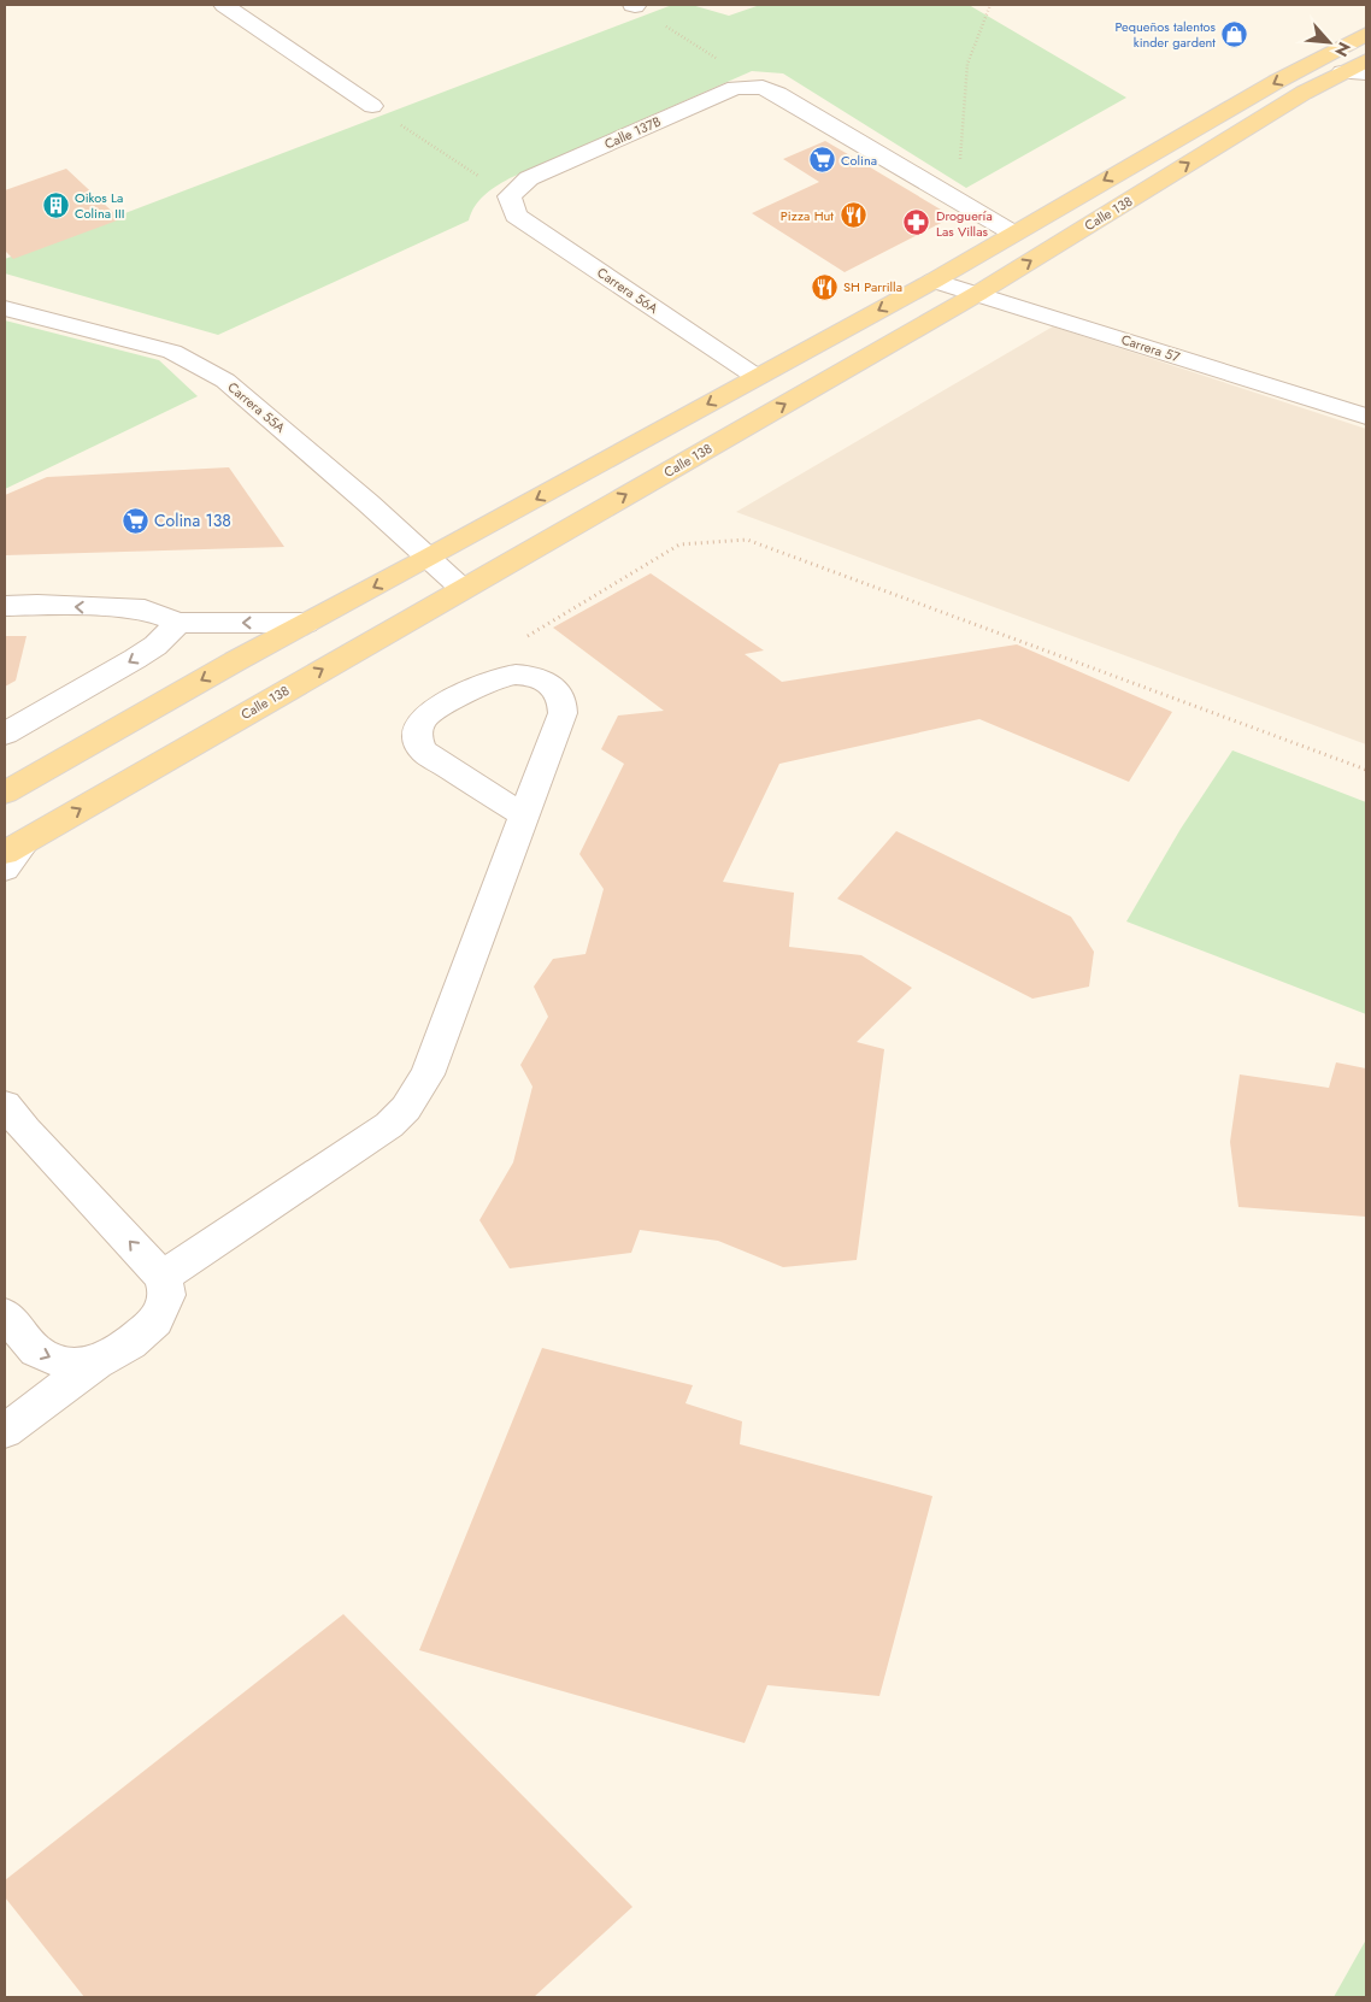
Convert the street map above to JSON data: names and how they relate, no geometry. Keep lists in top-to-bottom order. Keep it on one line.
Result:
{"streets":{"main road":["Calle 138"],"street":["Calle 137B","Carrera 56A","Carrera 57","Carrera 55A"]},"crossings":[["Calle 137B","Carrera 56A"],["Calle 138","Carrera 56A"],["Calle 138","Carrera 57"],["Calle 138","Carrera 55A"]],"places":{"shop":["Pequeños talentos kinder gardent"],"supermarket":["Colina","Colina 138"],"building":["Oikos La Colina III"],"restaurant":["Pizza Hut","SH Parrilla"],"pharmacy":["Droguería Las Villas"]},"north":"bottom right"}
